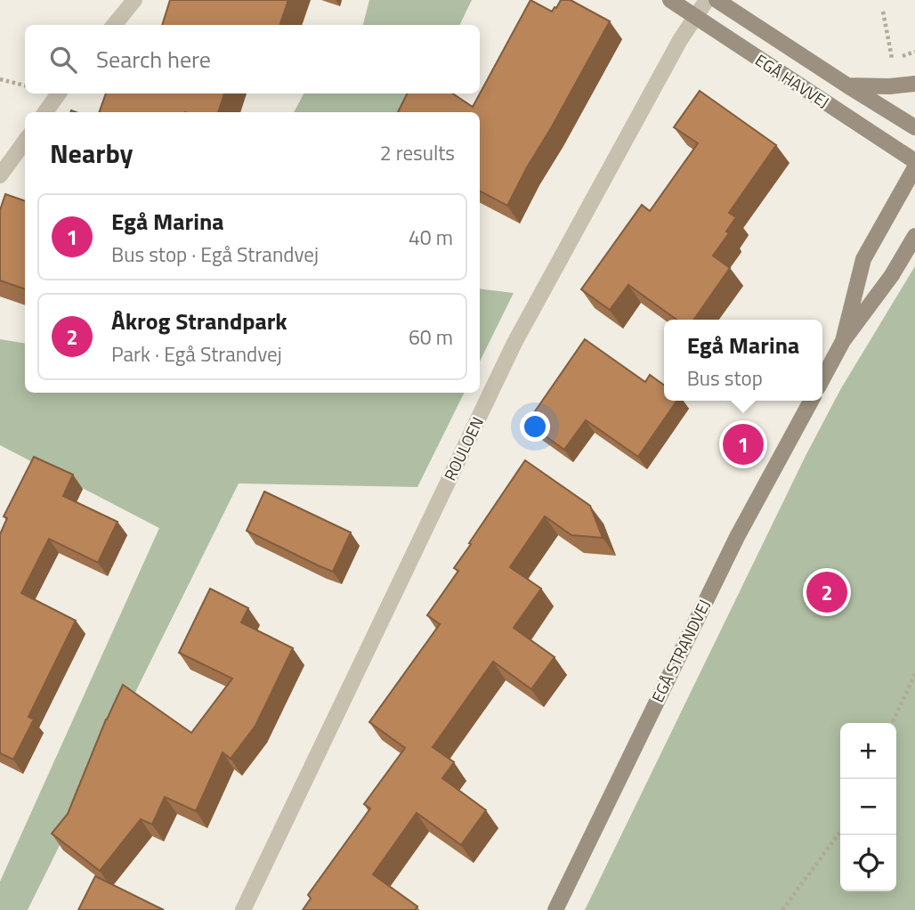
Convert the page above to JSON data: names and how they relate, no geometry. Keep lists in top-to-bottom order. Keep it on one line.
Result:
{"streets":{"street":["EGÅ HAVVEJ","ROULOEN","EGÅ STRANDVEJ"]},"crossings":[["EGÅ HAVVEJ","ROULOEN"]],"page":{"search":"Search here","heading":["Nearby","2 results"],"list":[{"mark":"1","name":"Egå Marina","note":"Bus stop · Egå Strandvej","value":"40 m"},{"mark":"2","name":"Åkrog Strandpark","note":"Park · Egå Strandvej","value":"60 m"}],"popup":["Egå Marina","Bus stop"],"pins":["1","2"],"map_buttons":["+","−"]}}
